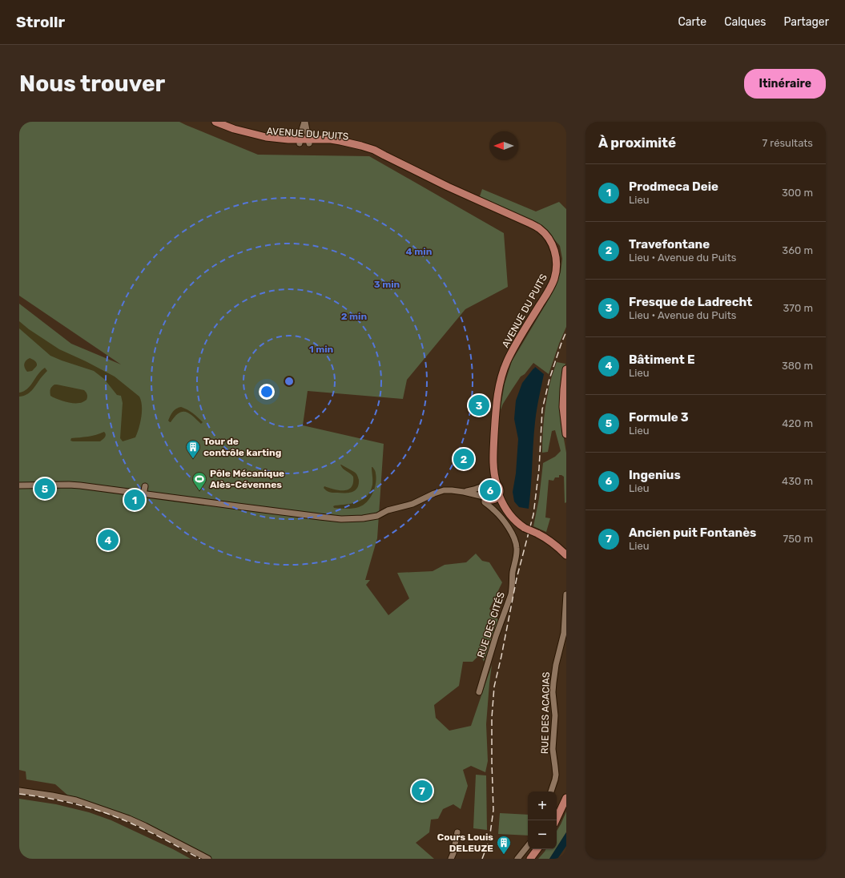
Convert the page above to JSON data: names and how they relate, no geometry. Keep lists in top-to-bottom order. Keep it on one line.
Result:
{"streets":{"main road":["AVENUE DU PUITS"],"street":["RUE DES CITÉS","RUE DES ACACIAS"]},"crossings":[["AVENUE DU PUITS","RUE DES CITÉS"]],"places":{"building":["Tour de contrôle karting","Cours Louis DELEUZE"],"sports":["Pôle Mécanique Alès-Cévennes"]},"north":"left","page":{"header":"Strollr","nav":["Carte","Calques","Partager"],"buttons":"Itinéraire","title":"Nous trouver","heading":["À proximité","7 résultats"],"list":[{"mark":"1","name":"Prodmeca Deie","note":"Lieu","value":"300 m"},{"mark":"2","name":"Travefontane","note":"Lieu · Avenue du Puits","value":"360 m"},{"mark":"3","name":"Fresque de Ladrecht","note":"Lieu · Avenue du Puits","value":"370 m"},{"mark":"4","name":"Bâtiment E","note":"Lieu","value":"380 m"},{"mark":"5","name":"Formule 3","note":"Lieu","value":"420 m"},{"mark":"6","name":"Ingenius","note":"Lieu","value":"430 m"},{"mark":"7","name":"Ancien puit Fontanès","note":"Lieu","value":"750 m"}],"pins":["3","2","5","6","1","4","7"],"map_buttons":["+","−"]},"rings":["4 min","3 min","2 min","1 min"]}
